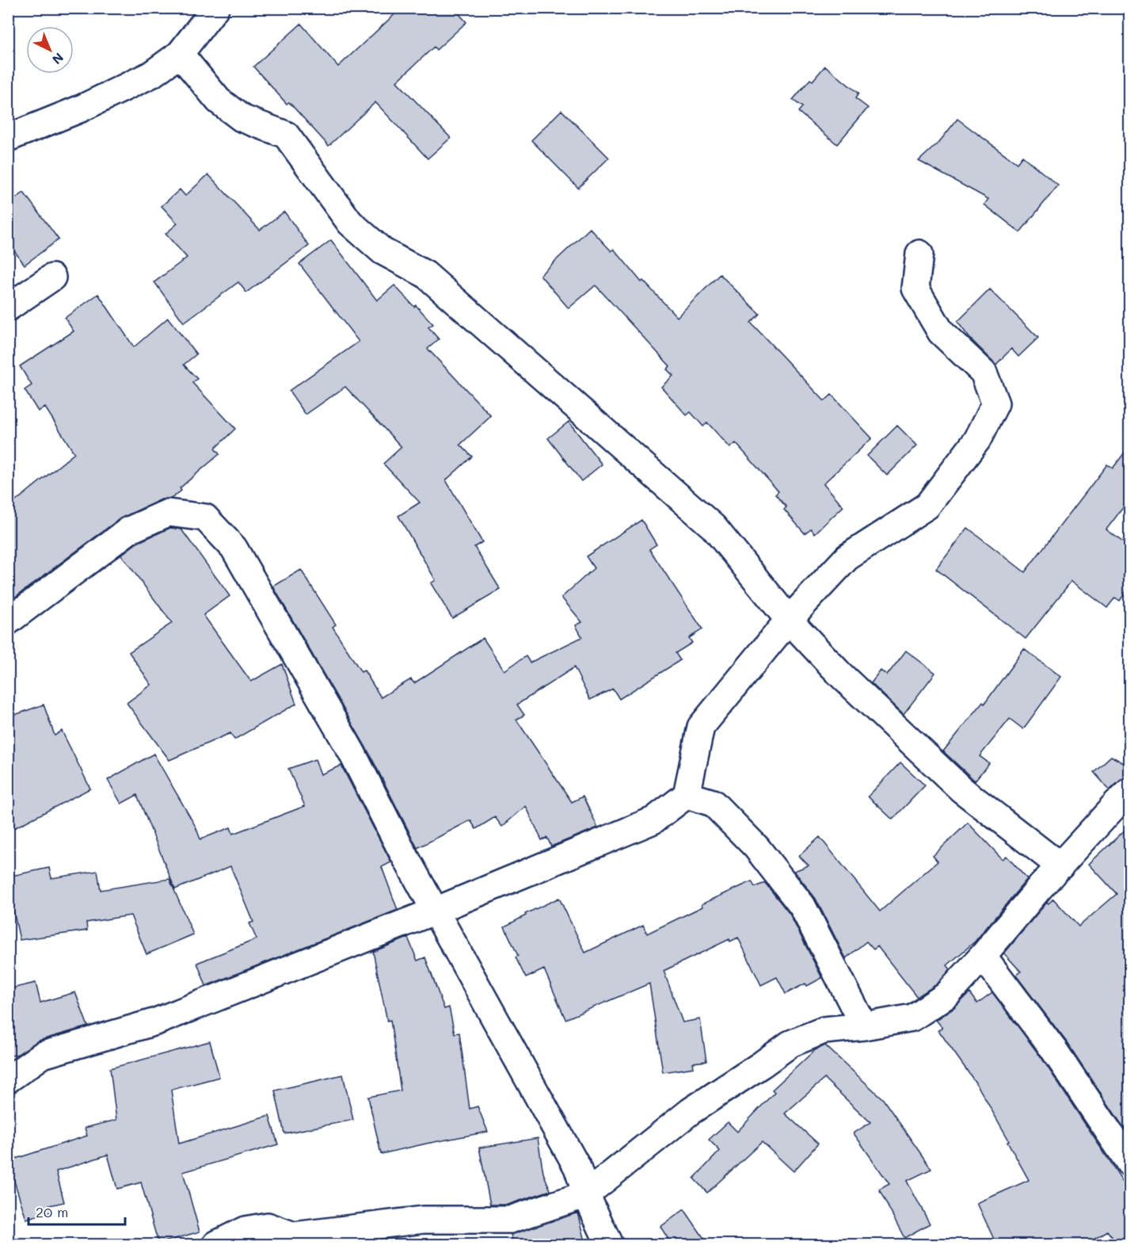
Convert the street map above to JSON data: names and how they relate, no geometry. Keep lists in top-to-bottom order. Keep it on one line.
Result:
{"scale_bar":"20 m","north":"bottom right"}
